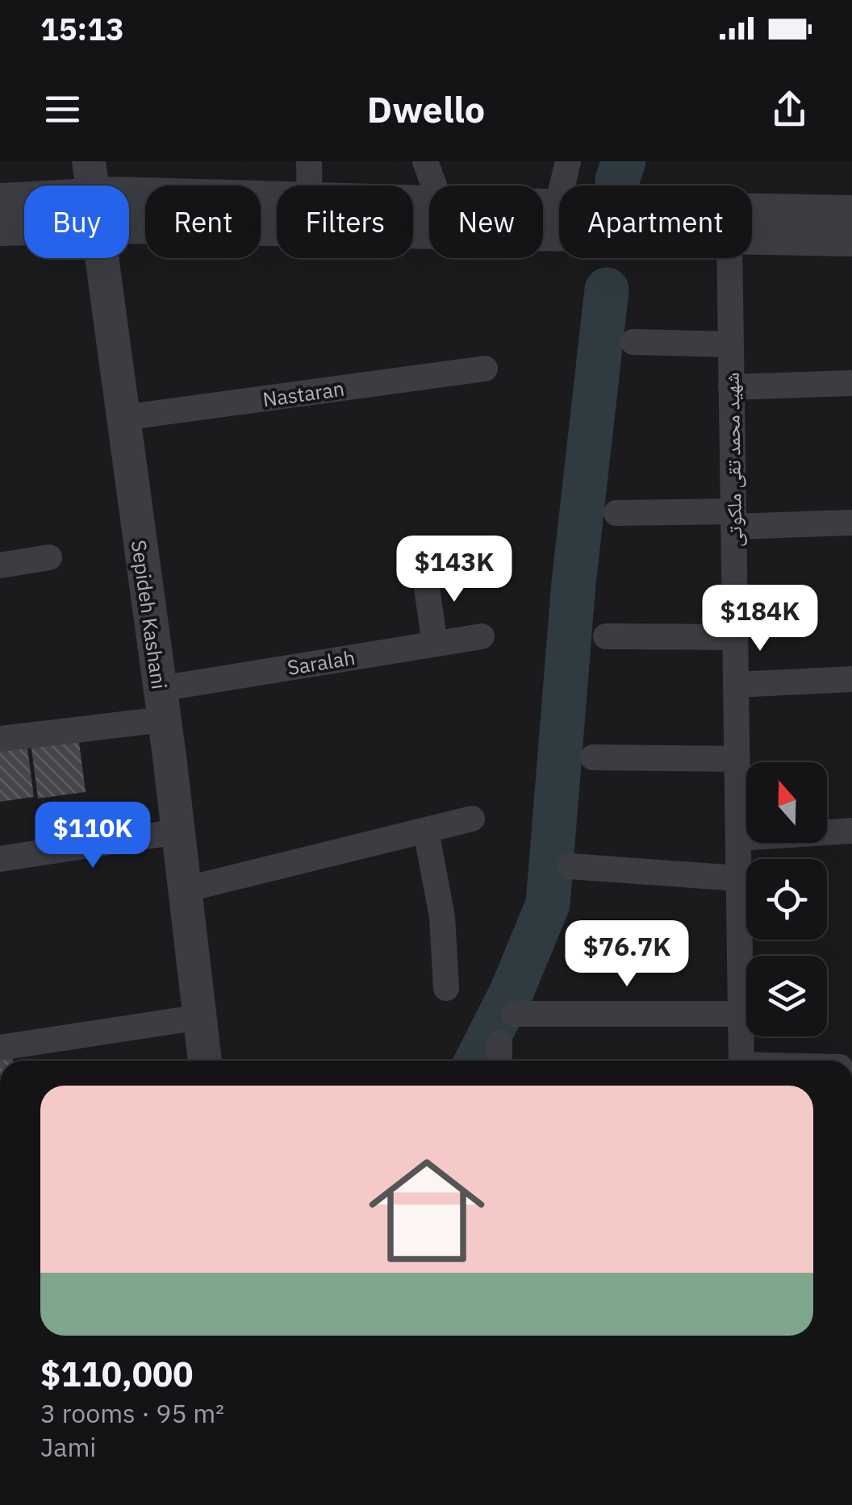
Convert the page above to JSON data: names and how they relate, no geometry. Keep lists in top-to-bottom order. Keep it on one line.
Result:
{"streets":{"street":["Nastaran","شهید محمد تقی ملکوتی","Sepideh Kashani","Saralah"]},"crossings":[["Nastaran","Sepideh Kashani"],["Sepideh Kashani","Saralah"]],"north":"top","page":{"status":"15:13","header":"Dwello","chip":["Buy","Rent","Filters","New","Apartment"],"price":["$143K","$184K","$110K","$76.7K"],"list":[{"name":"$110,000","note":"3 rooms · 95 m² · Jami"}]}}
